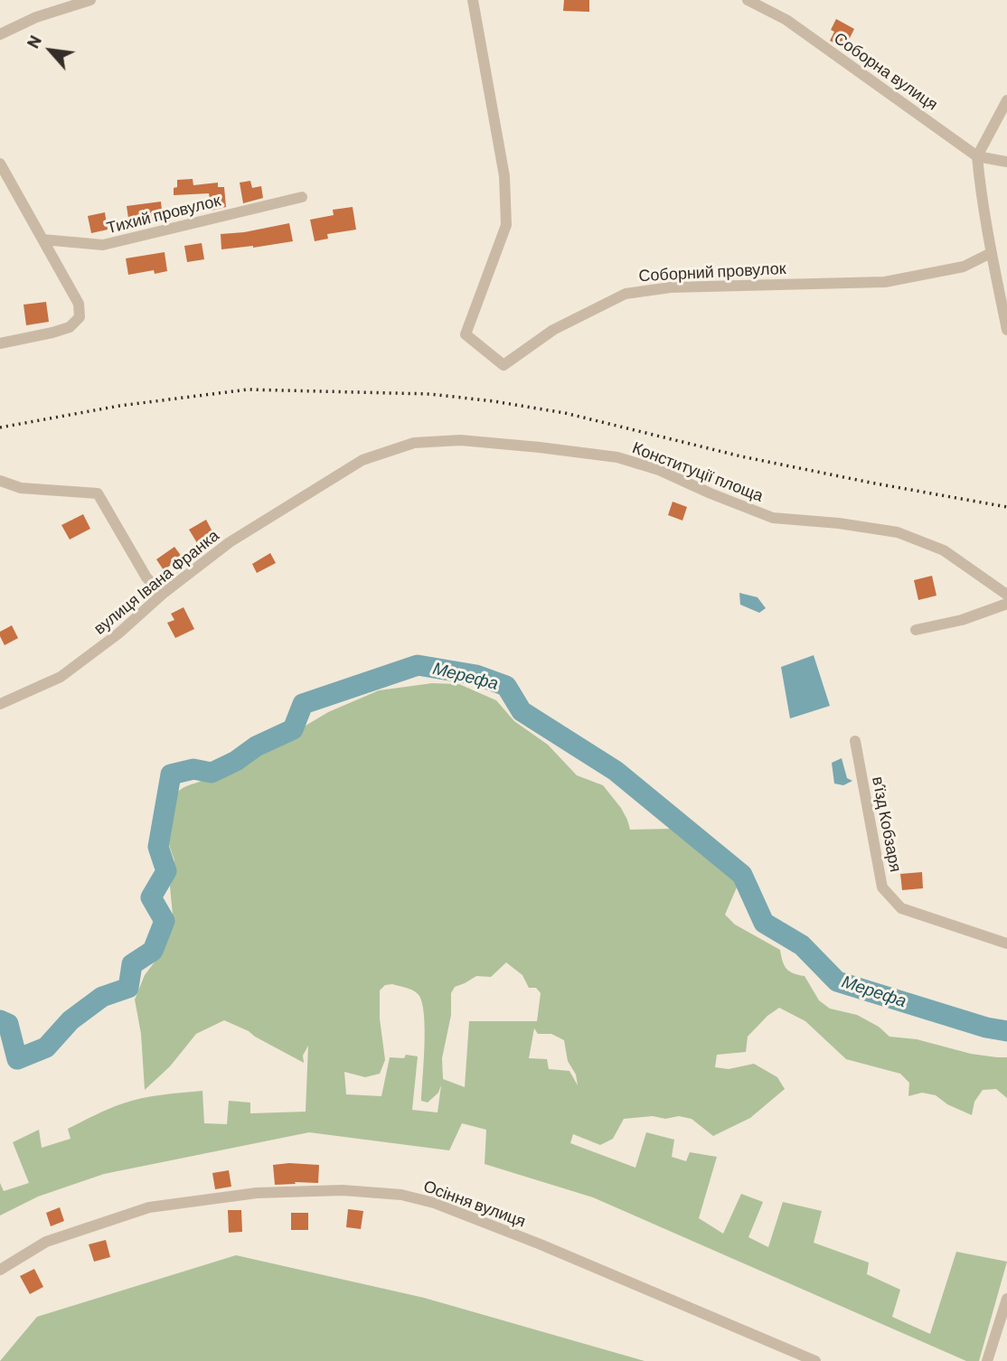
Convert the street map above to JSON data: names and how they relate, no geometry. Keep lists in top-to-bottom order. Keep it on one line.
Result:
{"streets":{"street":["Соборна вулиця","Тихий провулок","Соборний провулок","Конституції площа","вулиця Івана Франка","в’їзд Кобзаря","Осіння вулиця"]},"crossings":[["Конституції площа","вулиця Івана Франка"]],"water":["Мерефа"],"north":"top left"}
